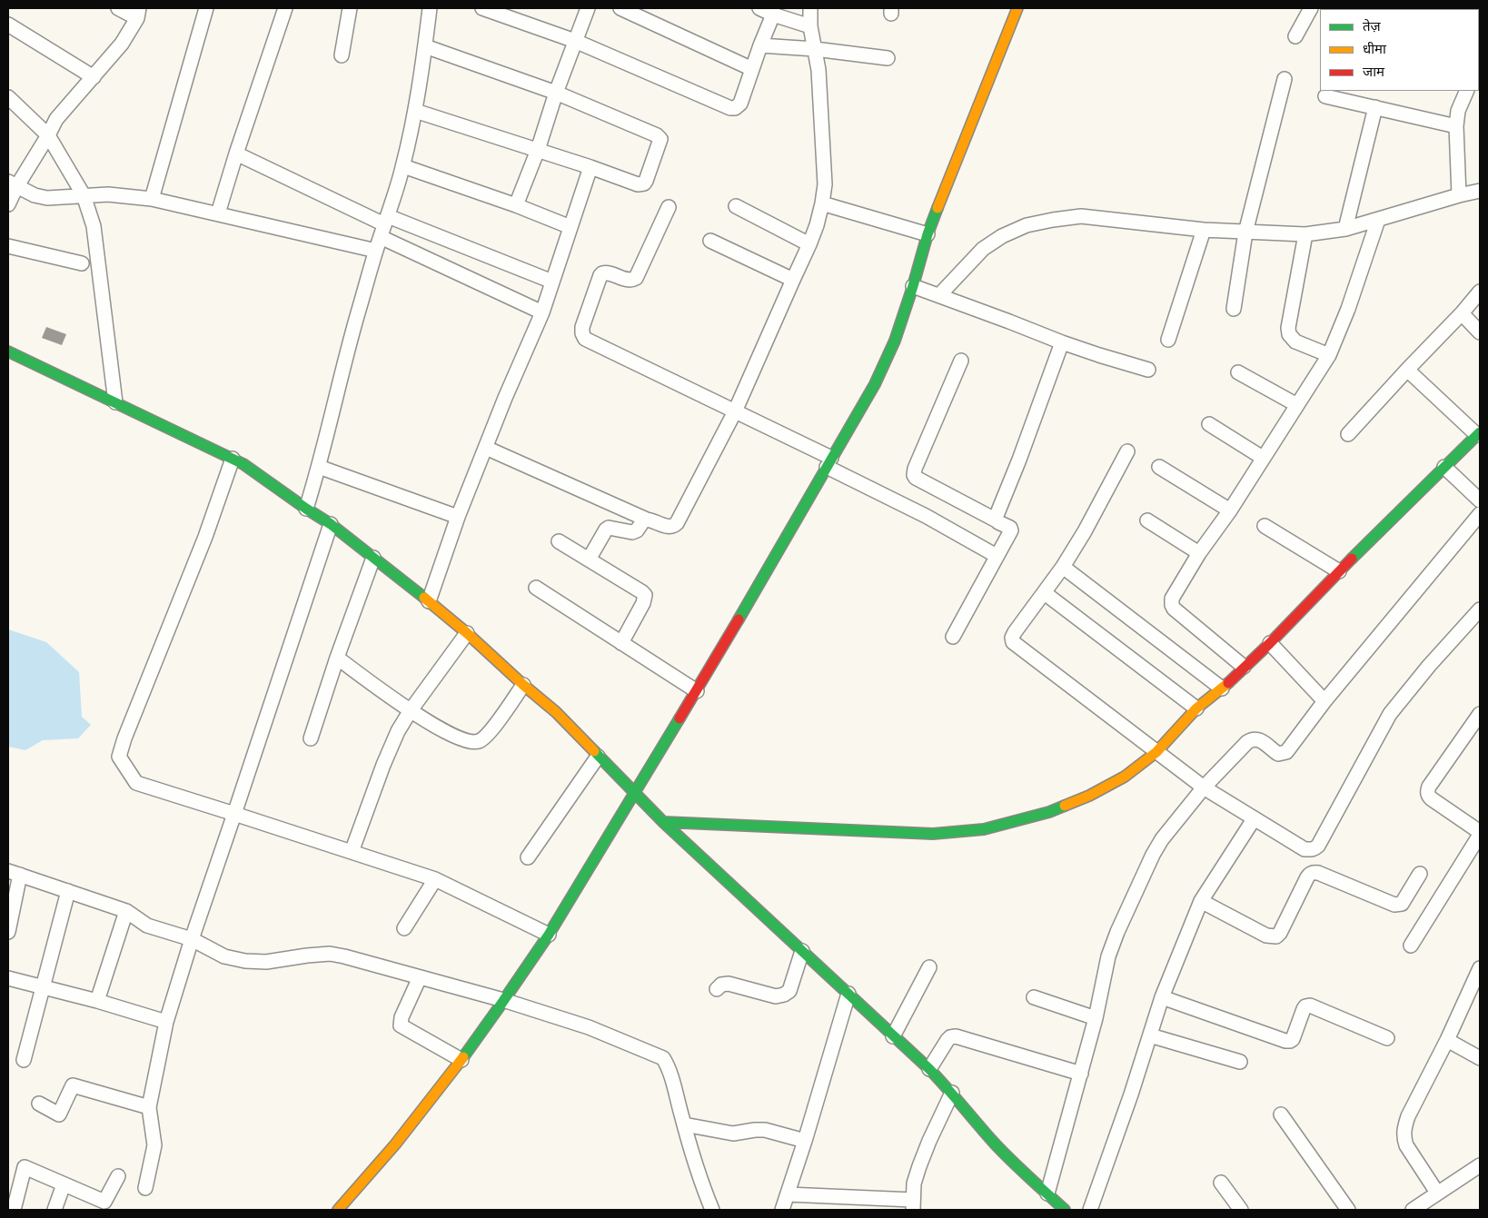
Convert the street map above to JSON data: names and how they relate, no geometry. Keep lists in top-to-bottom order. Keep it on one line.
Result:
{"legend":["तेज़","धीमा","जाम"]}
